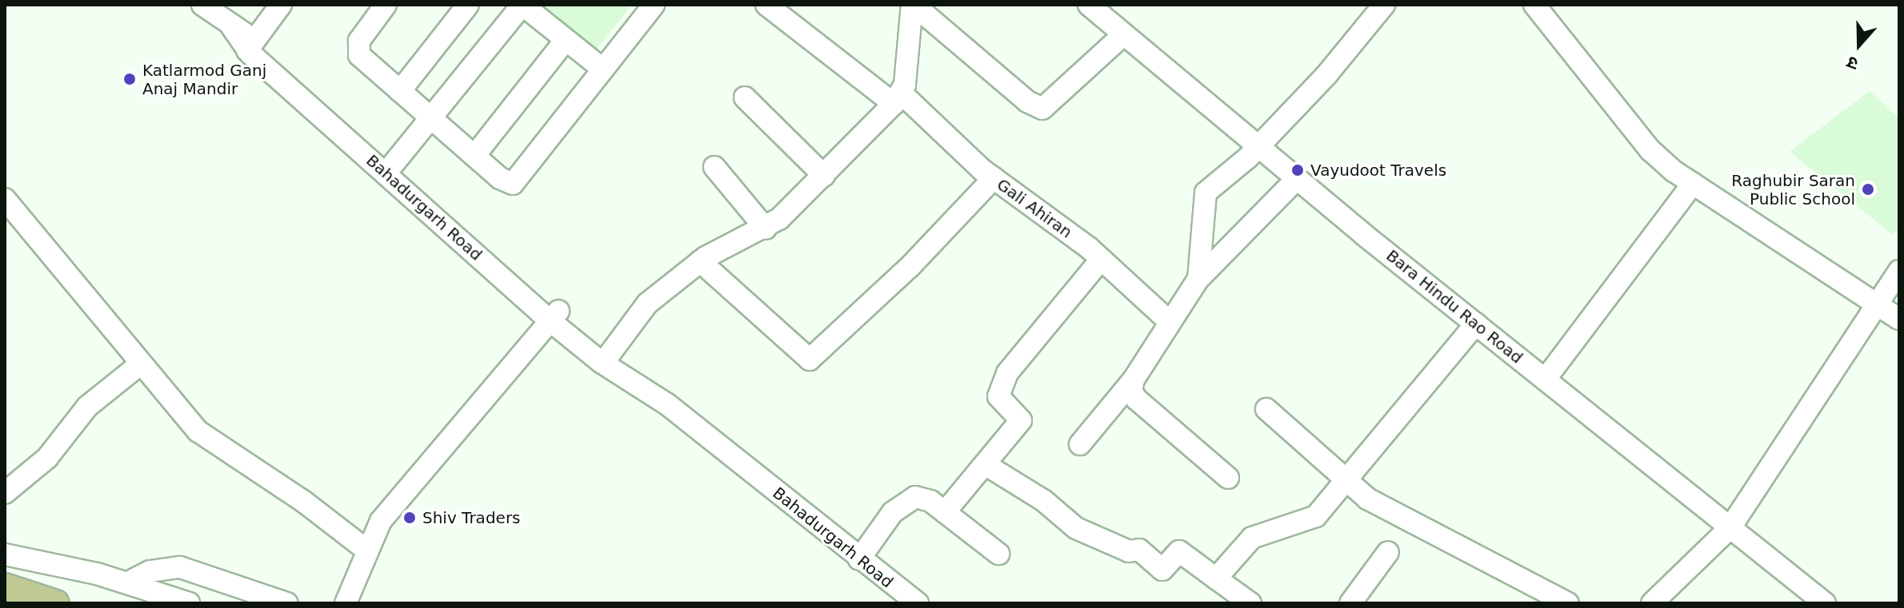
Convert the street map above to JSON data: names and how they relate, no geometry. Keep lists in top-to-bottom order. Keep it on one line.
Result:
{"streets":{"street":["Bahadurgarh Road","Gali Ahiran","Bara Hindu Rao Road"]},"places":["Katlarmod Ganj Anaj Mandir","Vayudoot Travels","Raghubir Saran Public School","Shiv Traders"],"north":"bottom"}
